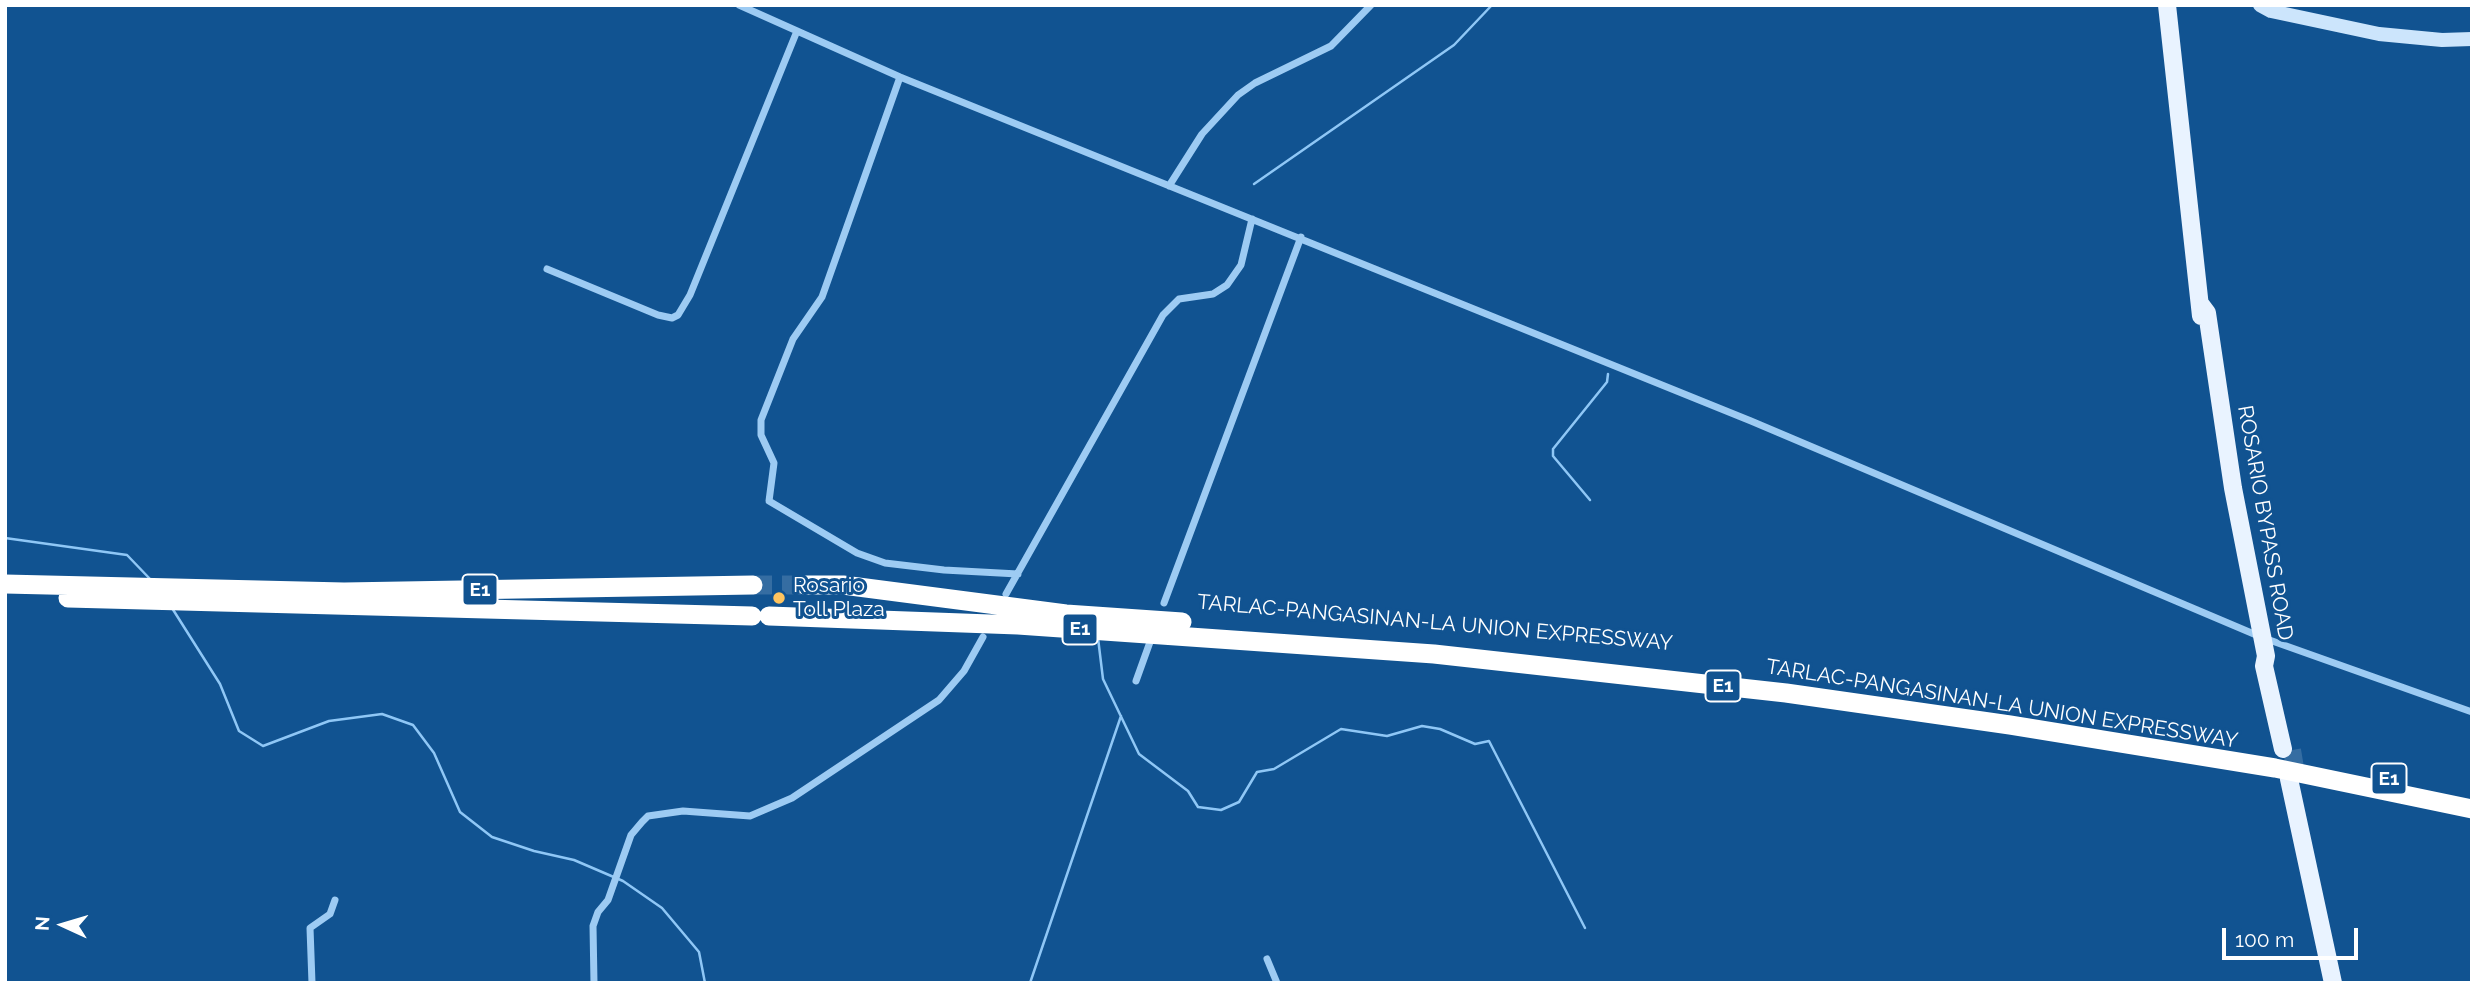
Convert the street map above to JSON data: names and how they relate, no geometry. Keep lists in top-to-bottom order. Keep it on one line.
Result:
{"streets":{"highway":["E1","TARLAC-PANGASINAN-LA UNION EXPRESSWAY"],"main road":["ROSARIO BYPASS ROAD"]},"places":["Rosario Toll Plaza"],"scale_bar":"100 m","north":"left"}
